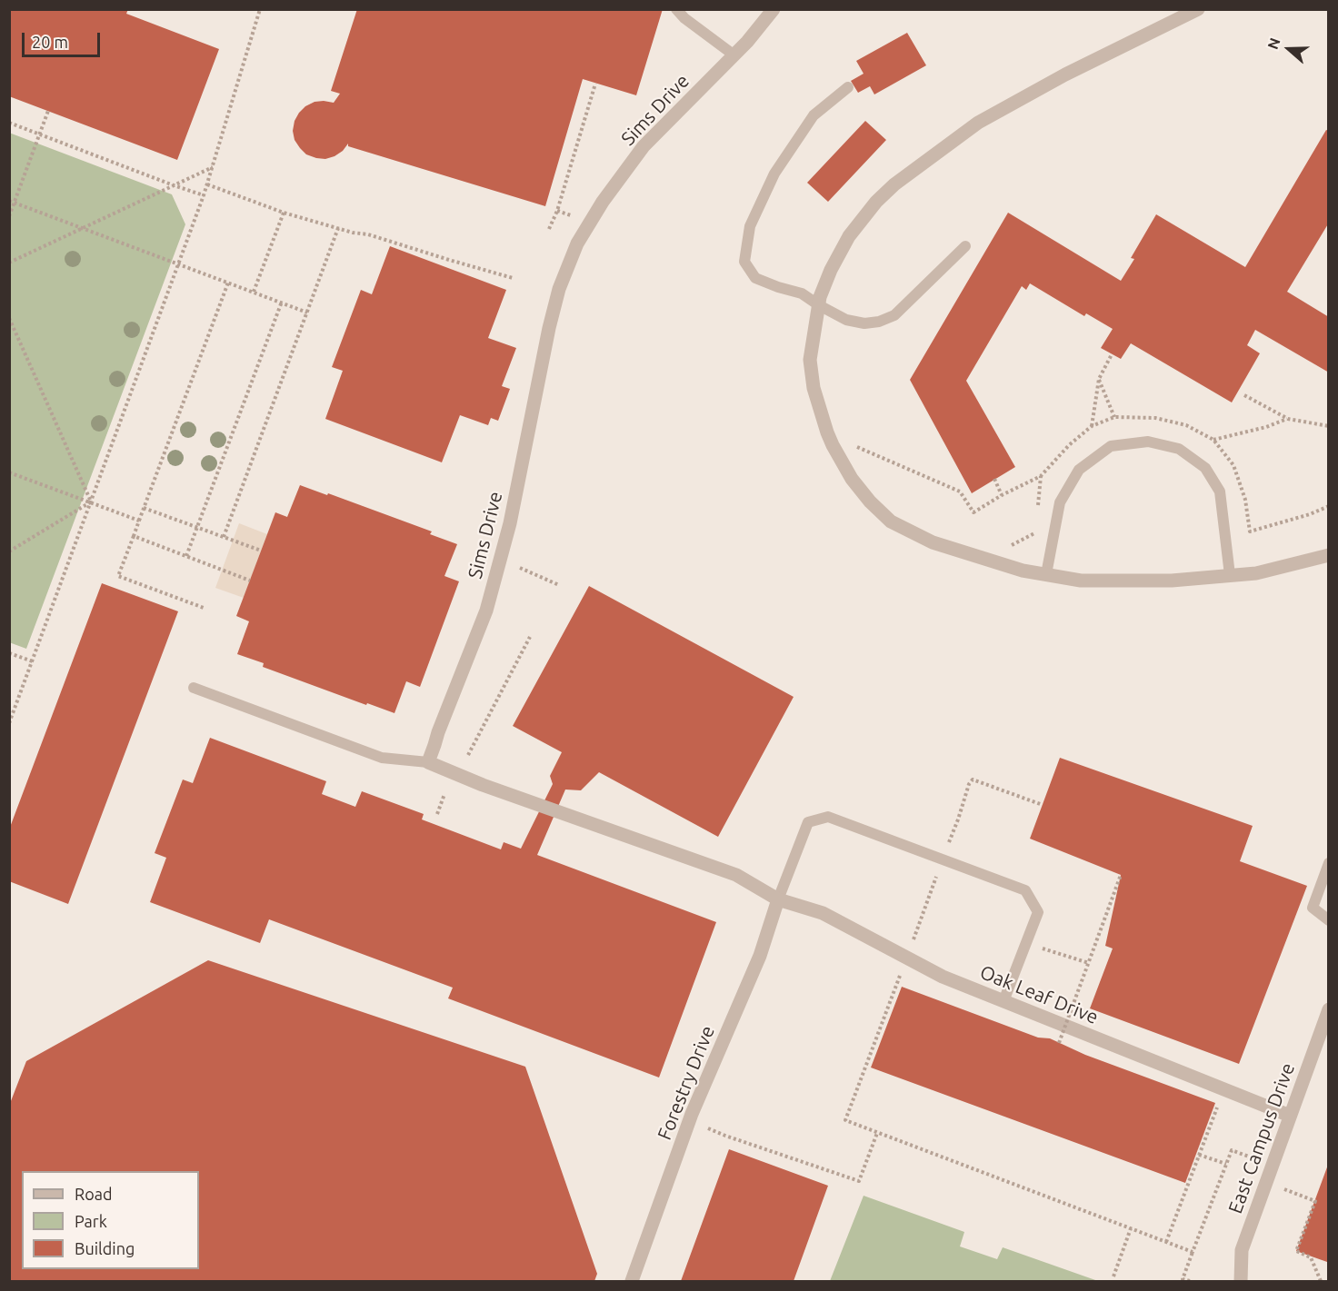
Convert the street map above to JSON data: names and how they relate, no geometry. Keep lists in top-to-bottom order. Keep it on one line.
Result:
{"streets":{"street":["Sims Drive","Oak Leaf Drive","Forestry Drive","East Campus Drive"]},"crossings":[["Oak Leaf Drive","Forestry Drive"],["Oak Leaf Drive","East Campus Drive"]],"legend":["Road","Park","Building"],"scale_bar":"20 m","north":"left"}
